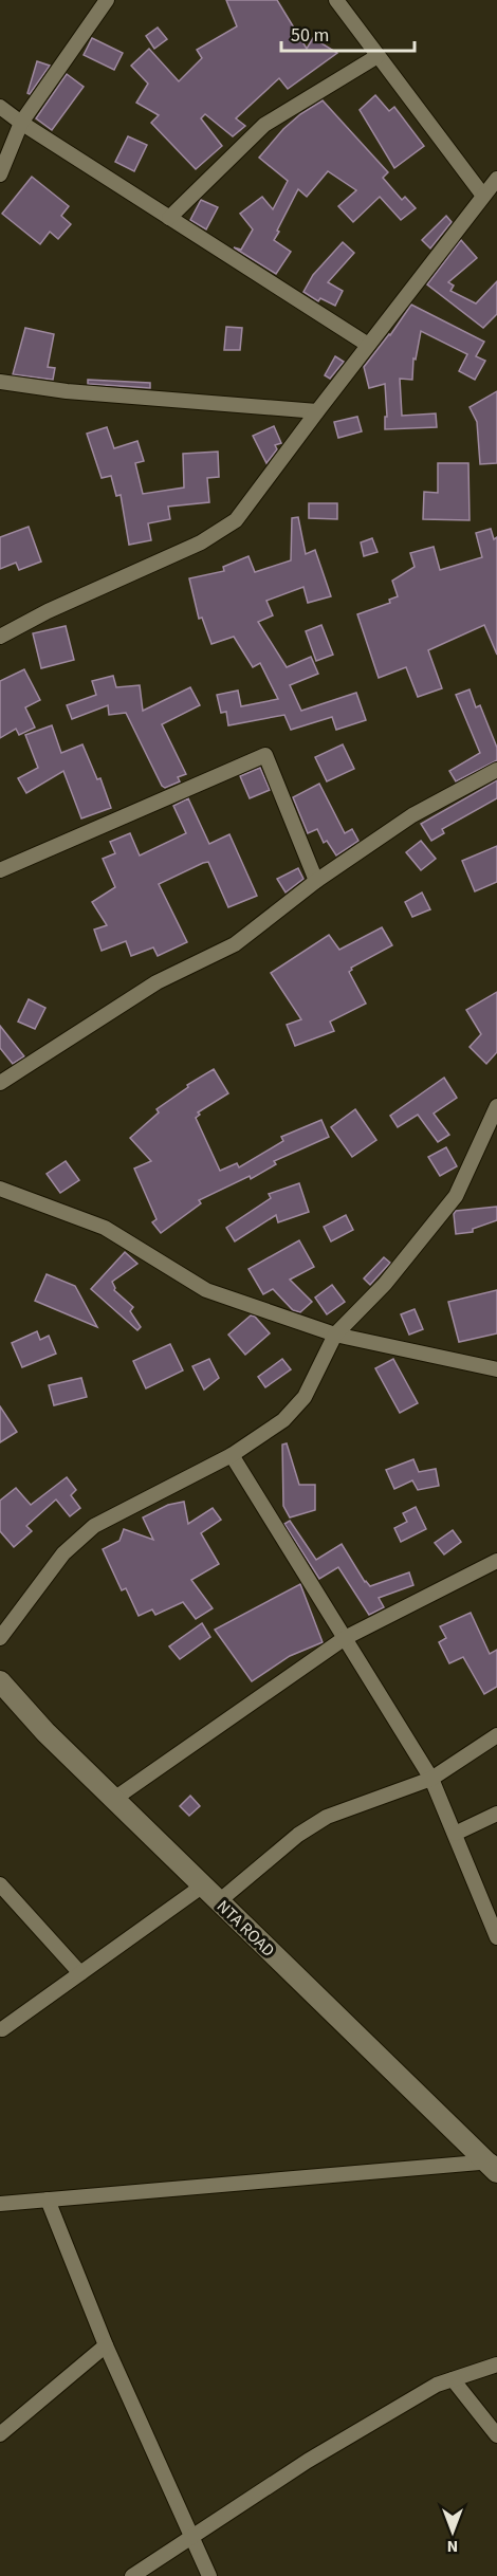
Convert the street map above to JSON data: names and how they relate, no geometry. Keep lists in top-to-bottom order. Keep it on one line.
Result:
{"streets":{"street":["NTA ROAD"]},"scale_bar":"50 m","north":"bottom"}
